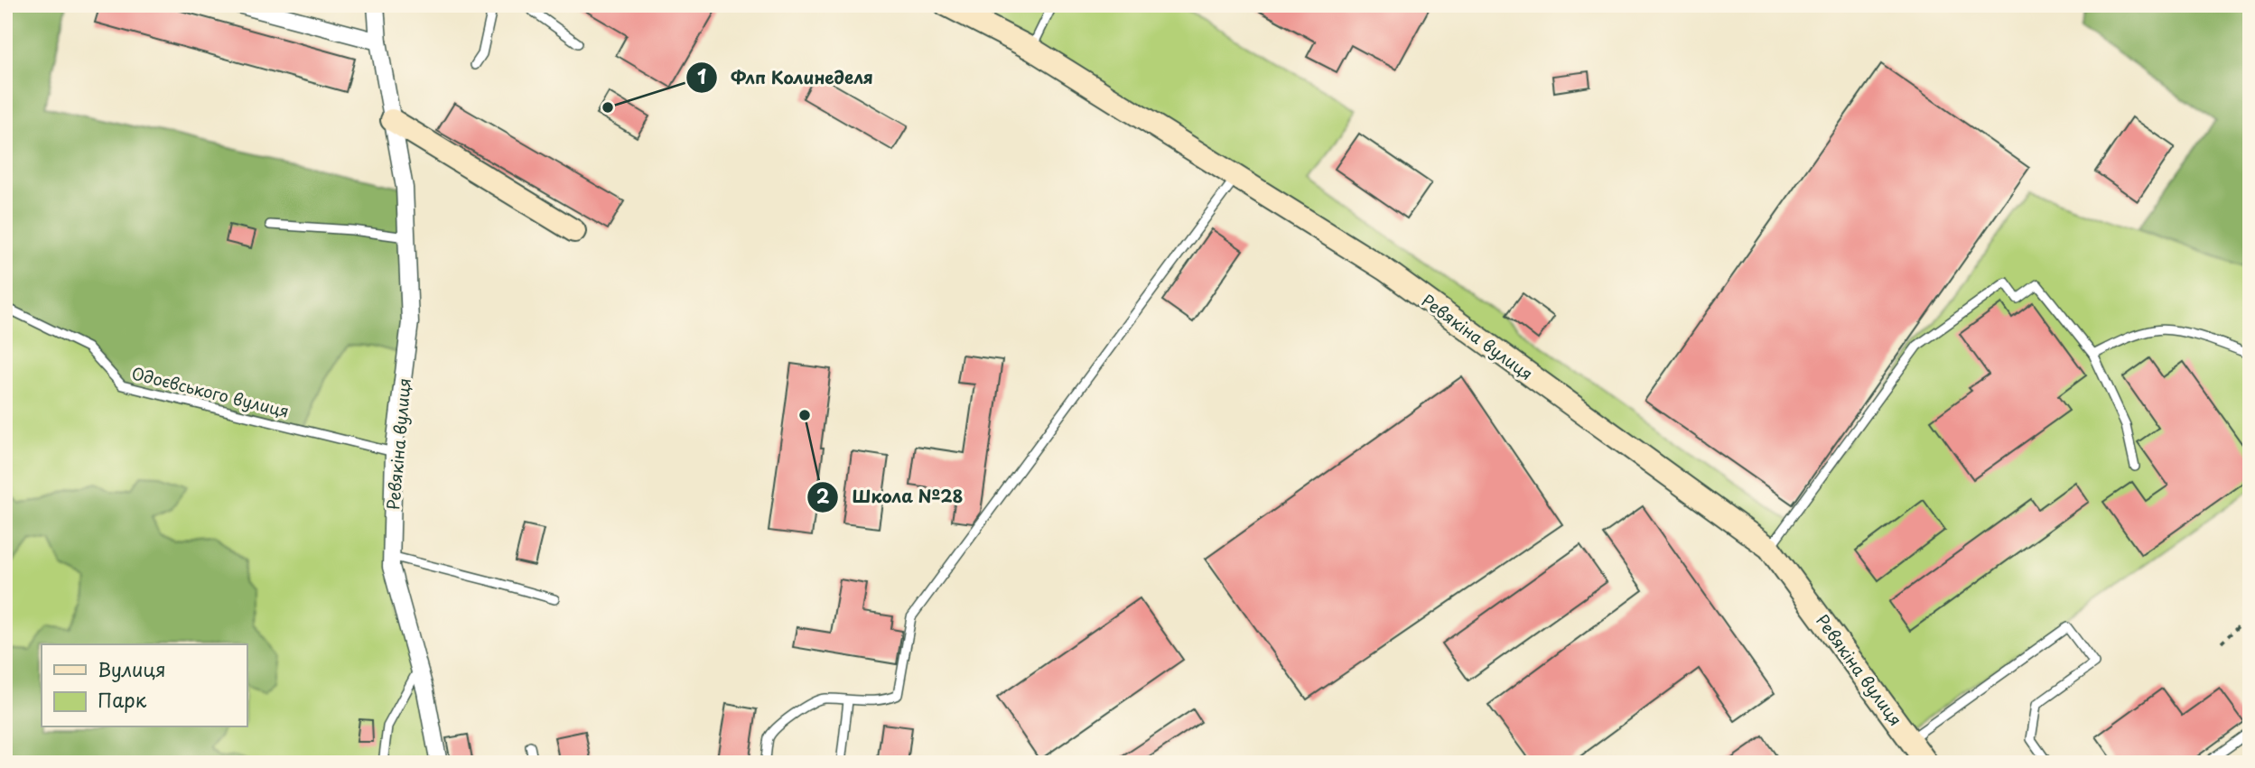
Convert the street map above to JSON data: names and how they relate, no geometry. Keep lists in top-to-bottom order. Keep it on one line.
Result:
{"streets":{"street":["Ревякіна вулиця"],"lane":["Одоєвського вулиця"]},"crossings":[["Ревякіна вулиця","Одоєвського вулиця"]],"places":["Флп Колинеделя","Школа №28"],"legend":["Вулиця","Парк"]}
